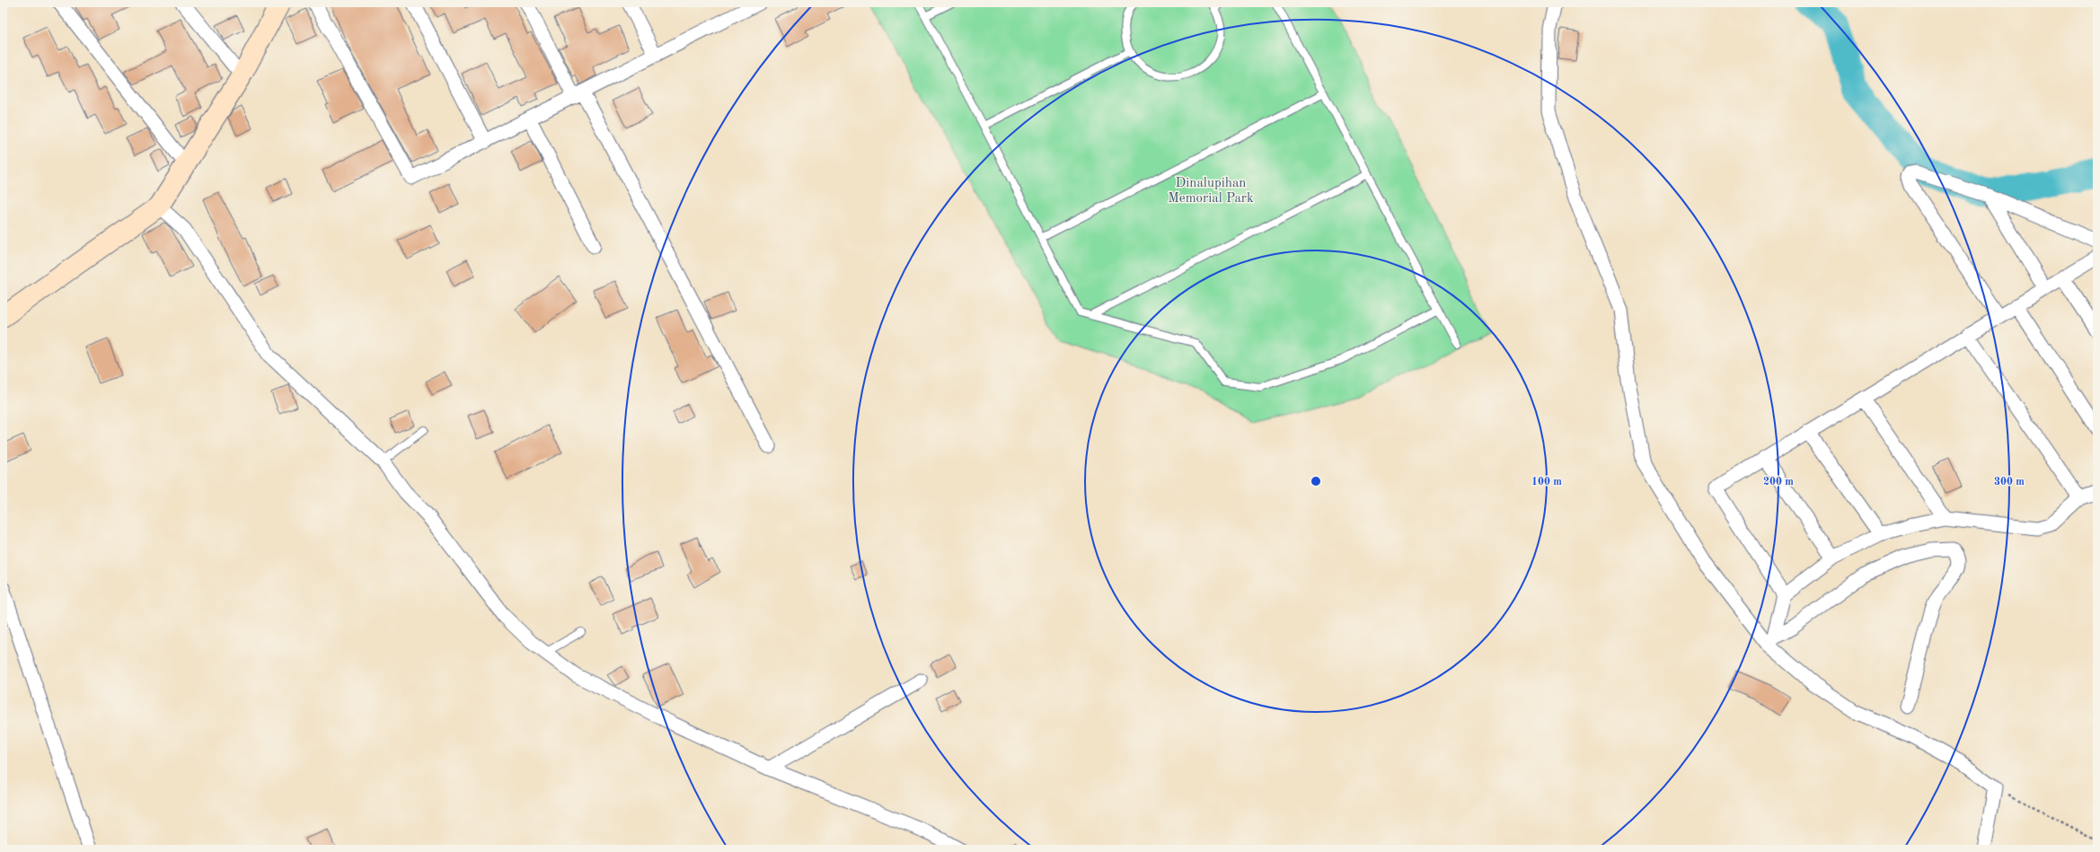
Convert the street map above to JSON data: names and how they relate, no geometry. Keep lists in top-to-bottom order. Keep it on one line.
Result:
{"parks":["Dinalupihan Memorial Park"],"rings":["100 m","200 m","300 m"]}
